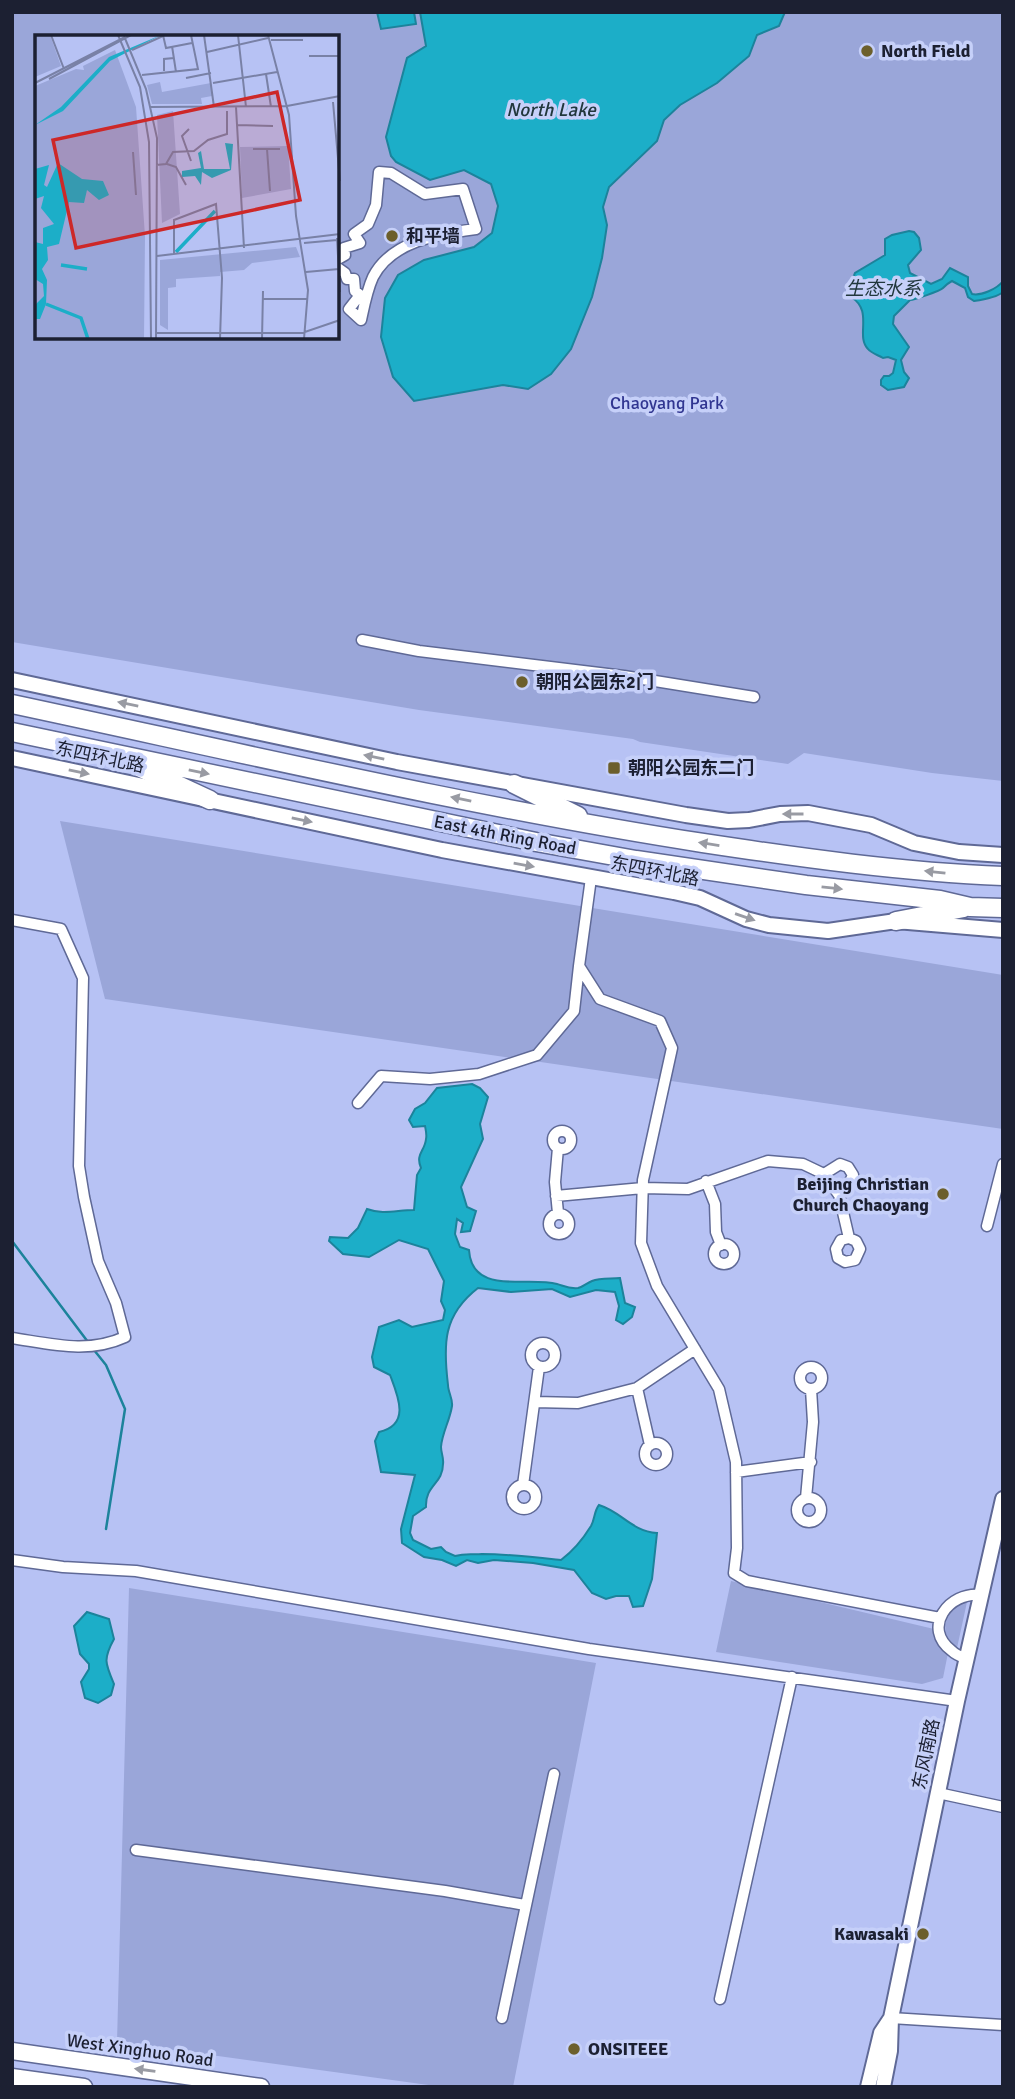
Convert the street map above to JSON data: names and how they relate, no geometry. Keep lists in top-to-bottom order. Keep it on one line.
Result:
{"streets":{"highway":["East 4th Ring Road"],"main road":["West Xinghuo Road"],"street":["东四环北路","东风南路"]},"one_way":["West Xinghuo Road"],"water":["North Lake","生态水系"],"parks":["Chaoyang Park"],"places":{"other":["North Field","和平墙","朝阳公园东2门","Beijing Christian Church Chaoyang","Kawasaki","ONSITEEE"],"transit":["朝阳公园东二门"]}}
